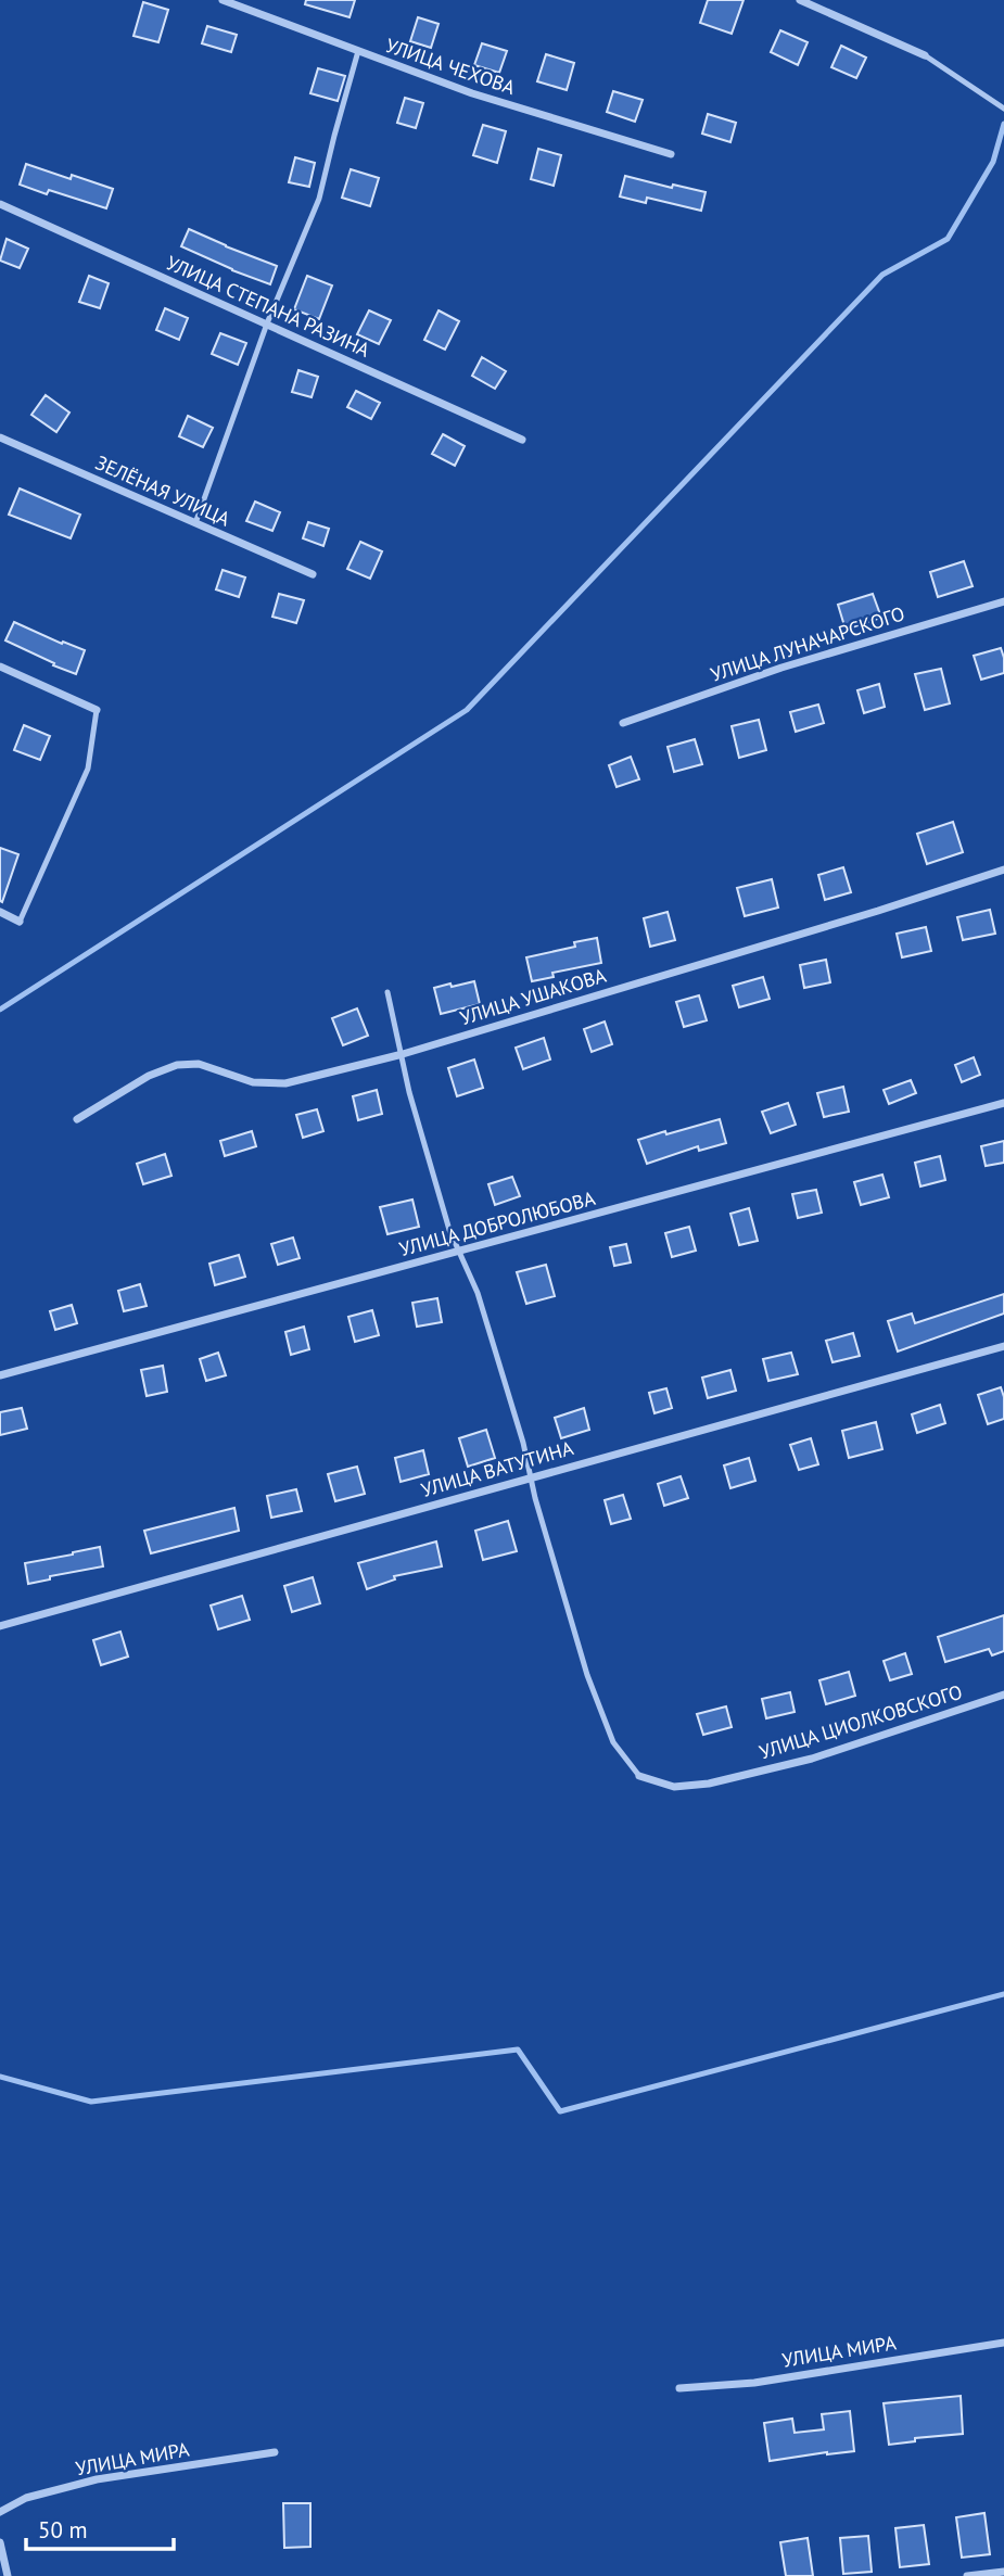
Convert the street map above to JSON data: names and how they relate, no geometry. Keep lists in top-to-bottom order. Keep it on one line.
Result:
{"streets":{"street":["УЛИЦА ЧЕХОВА","УЛИЦА СТЕПАНА РАЗИНА","ЗЕЛЁНАЯ УЛИЦА","УЛИЦА ЛУНАЧАРСКОГО","УЛИЦА УШАКОВА","УЛИЦА ДОБРОЛЮБОВА","УЛИЦА ВАТУТИНА","УЛИЦА ЦИОЛКОВСКОГО","УЛИЦА МИРА"]},"scale_bar":"50 m"}
